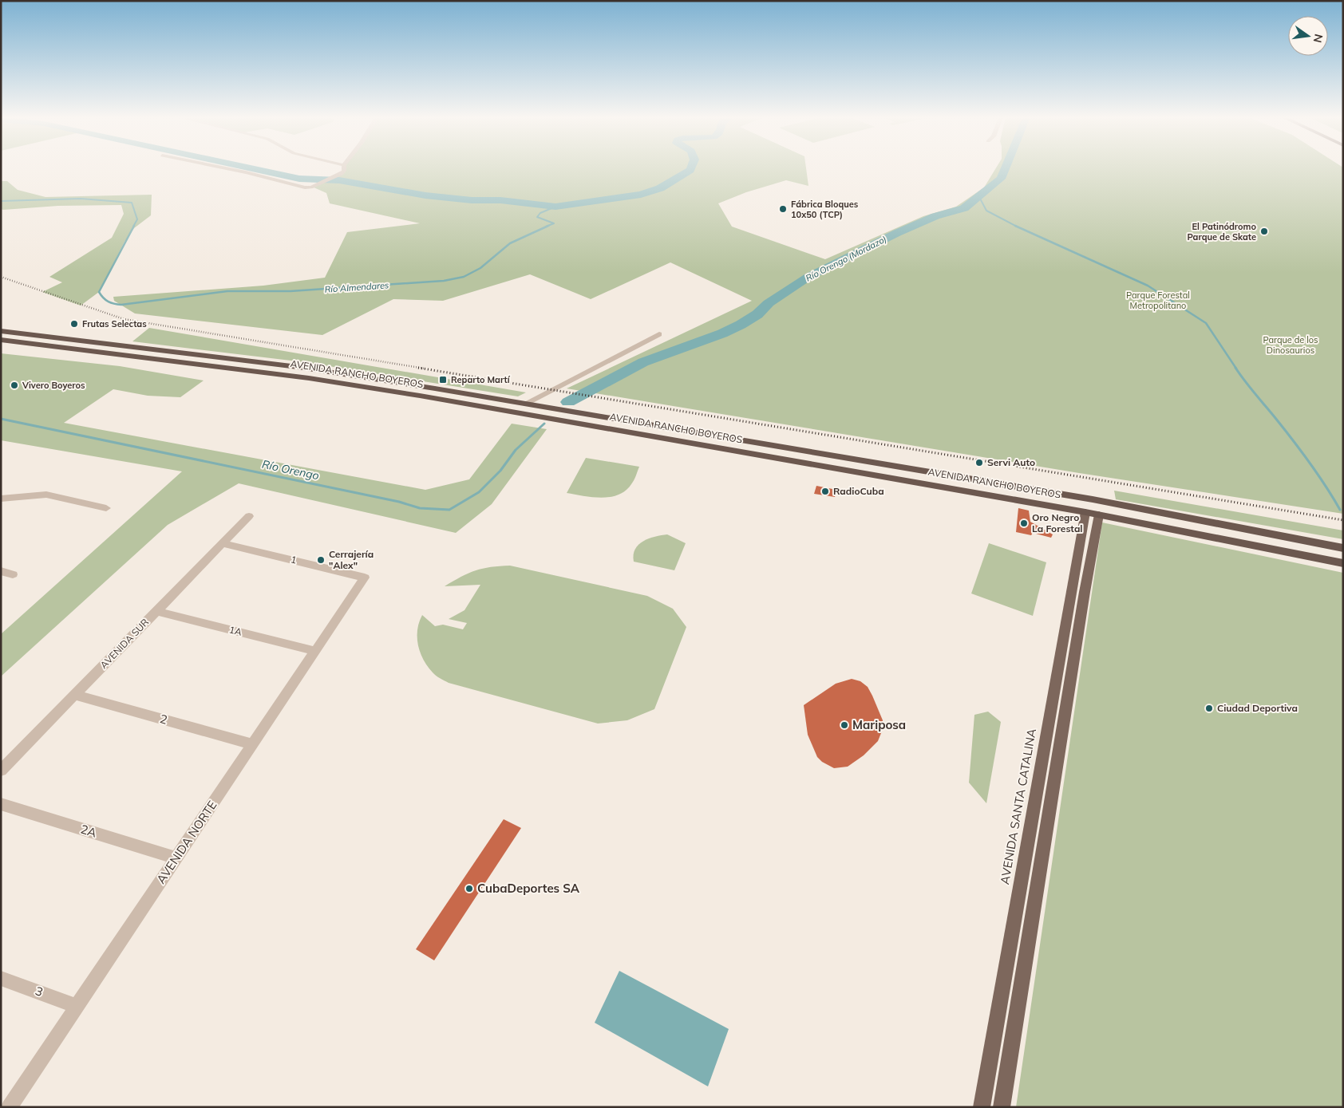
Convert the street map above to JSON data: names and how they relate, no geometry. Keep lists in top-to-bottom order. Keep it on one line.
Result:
{"streets":{"highway":["AVENIDA RANCHO BOYEROS"],"main road":["AVENIDA SANTA CATALINA"],"street":["1","1A","AVENIDA SUR","2","2A","AVENIDA NORTE","3"]},"crossings":[["AVENIDA RANCHO BOYEROS","AVENIDA SANTA CATALINA"],["1","AVENIDA SUR"],["1","AVENIDA NORTE"],["1A","AVENIDA SUR"],["1A","AVENIDA NORTE"],["AVENIDA SUR","2"],["2","AVENIDA NORTE"],["2A","AVENIDA NORTE"],["AVENIDA NORTE","3"]],"water":["Río Orengo (Mordazo)","Río Almendares","Río Orengo"],"parks":["Parque Forestal Metropolitano","Parque de los Dinosaurios"],"places":{"other":["Fábrica Bloques 10x50 (TCP)","El Patinódromo Parque de Skate","Frutas Selectas","Vivero Boyeros","Servi Auto","RadioCuba","Oro Negro La Forestal","Cerrajería \"Alex\"","Ciudad Deportiva","Mariposa","CubaDeportes SA"],"transit":["Reparto Martí"]},"north":"right"}
